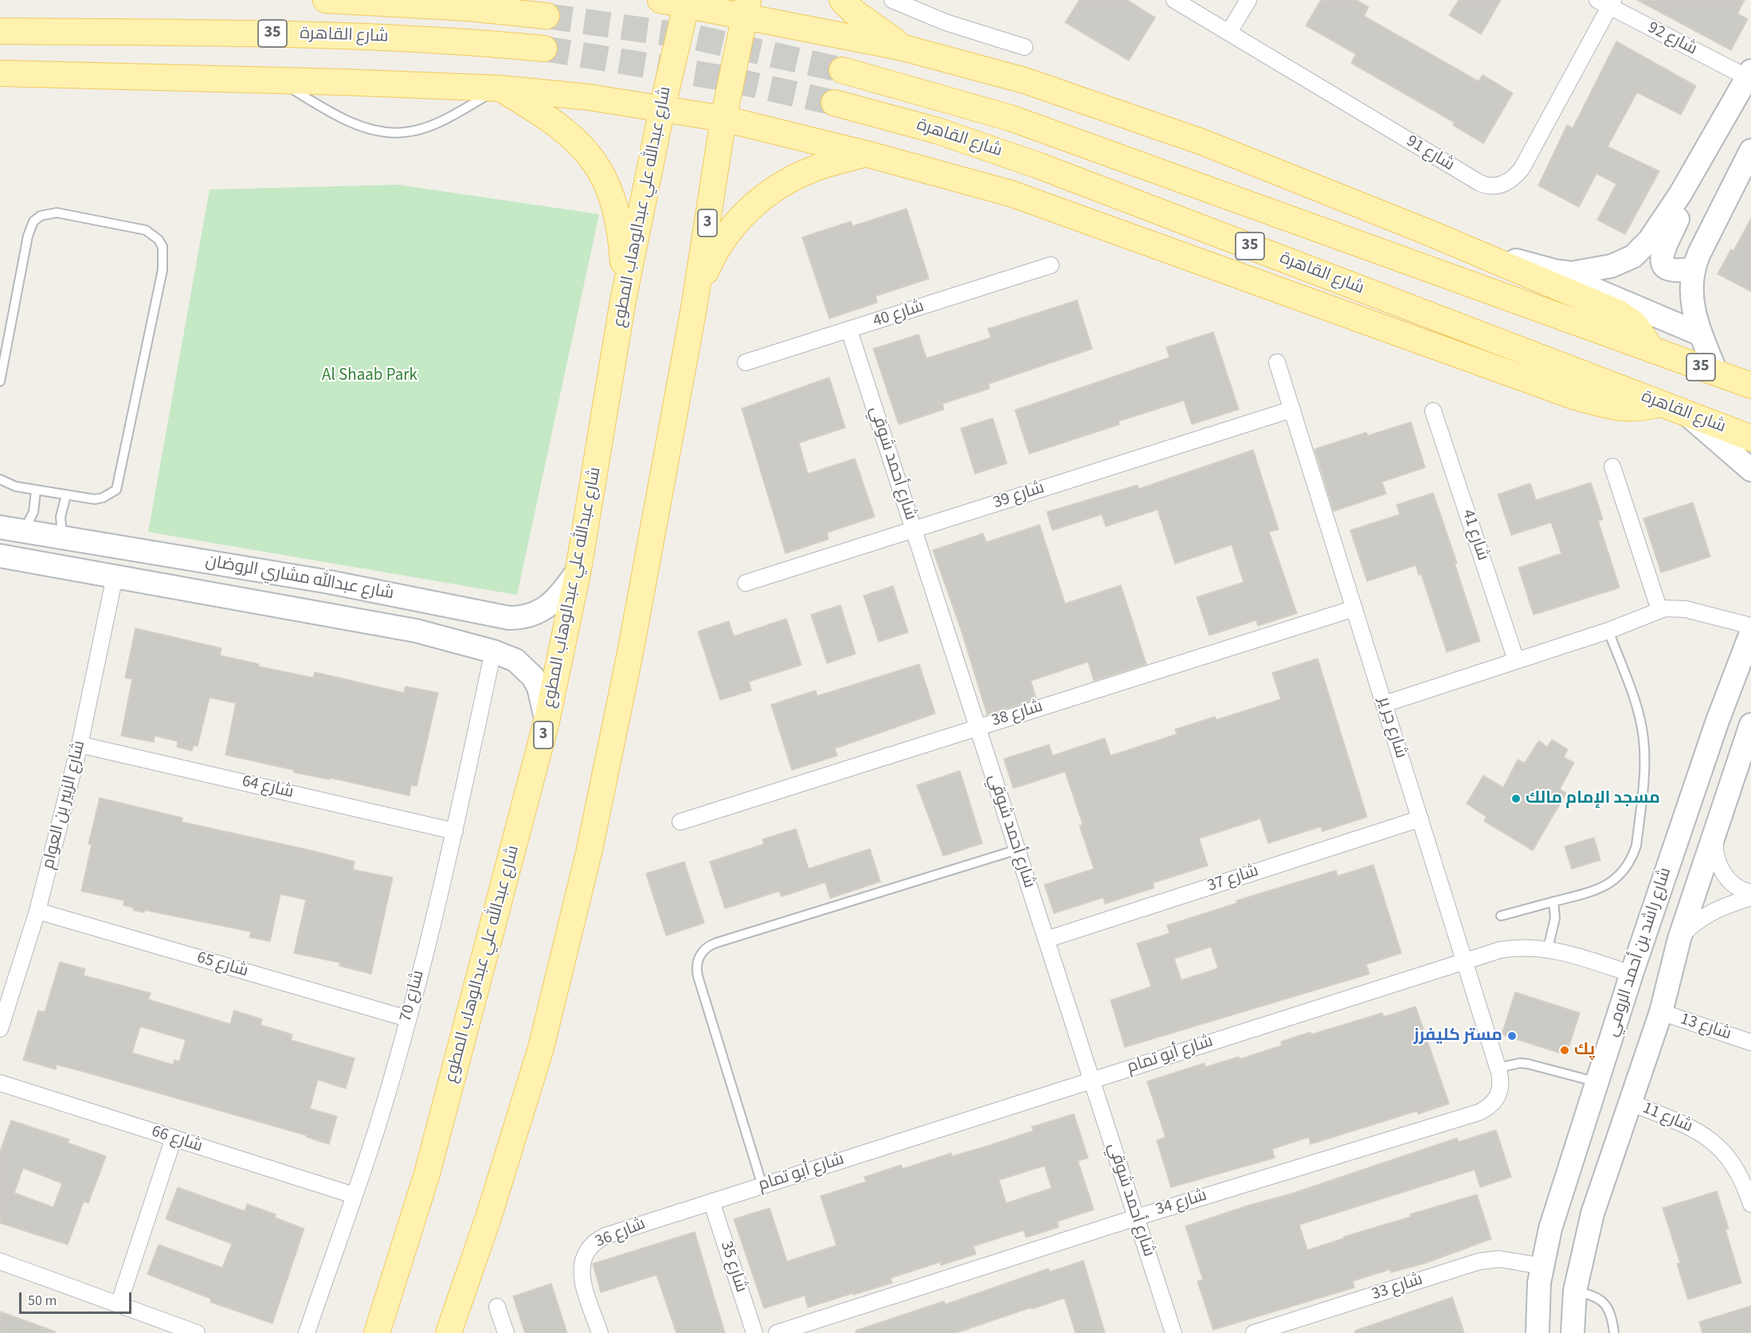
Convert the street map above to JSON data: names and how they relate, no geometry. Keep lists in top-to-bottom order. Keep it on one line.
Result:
{"streets":{"main road":["35","شارع القاهرة","شارع عبدالله علي عبدالوهاب المطوع","3"],"street":["شارع 92","شارع 91","شارع 40","شارع أحمد شوقي","شارع 39","شارع 41","شارع عبدالله مشاري الروضان","شارع 38","شارع جر ير","شارع 64","شارع الزبير بن العوام","شارع 37","شارع راشد بن أحمد الرومي","شارع 65","شارع 70","شارع 13","شارع أبو تمام","شارع 11","شارع 66","شارع 34","شارع 36","شارع 35","شارع 33"]},"crossings":[["شارع 92","شارع 91"],["شارع عبدالله علي عبدالوهاب المطوع","شارع عبدالله مشاري الروضان"],["شارع 40","شارع أحمد شوقي"],["شارع أحمد شوقي","شارع 39"],["شارع أحمد شوقي","شارع 38"],["شارع أحمد شوقي","شارع 37"],["شارع أحمد شوقي","شارع أبو تمام"],["شارع أحمد شوقي","شارع 34"],["شارع 39","شارع جر ير"],["شارع عبدالله مشاري الروضان","شارع الزبير بن العوام"],["شارع عبدالله مشاري الروضان","شارع 70"],["شارع 38","شارع جر ير"],["شارع جر ير","شارع 37"],["شارع جر ير","شارع أبو تمام"],["شارع جر ير","شارع 34"],["شارع 64","شارع الزبير بن العوام"],["شارع 64","شارع 70"],["شارع الزبير بن العوام","شارع 65"],["شارع راشد بن أحمد الرومي","شارع 13"],["شارع راشد بن أحمد الرومي","شارع أبو تمام"],["شارع راشد بن أحمد الرومي","شارع 11"],["شارع راشد بن أحمد الرومي","شارع 33"],["شارع 65","شارع 70"],["شارع 70","شارع 66"],["شارع أبو تمام","شارع 36"],["شارع أبو تمام","شارع 35"],["شارع 36","شارع 35"]],"parks":["Al Shaab Park"],"places":["مسجد الإمام مالك","مستر كليفرز","پك"],"scale_bar":"50 m"}
